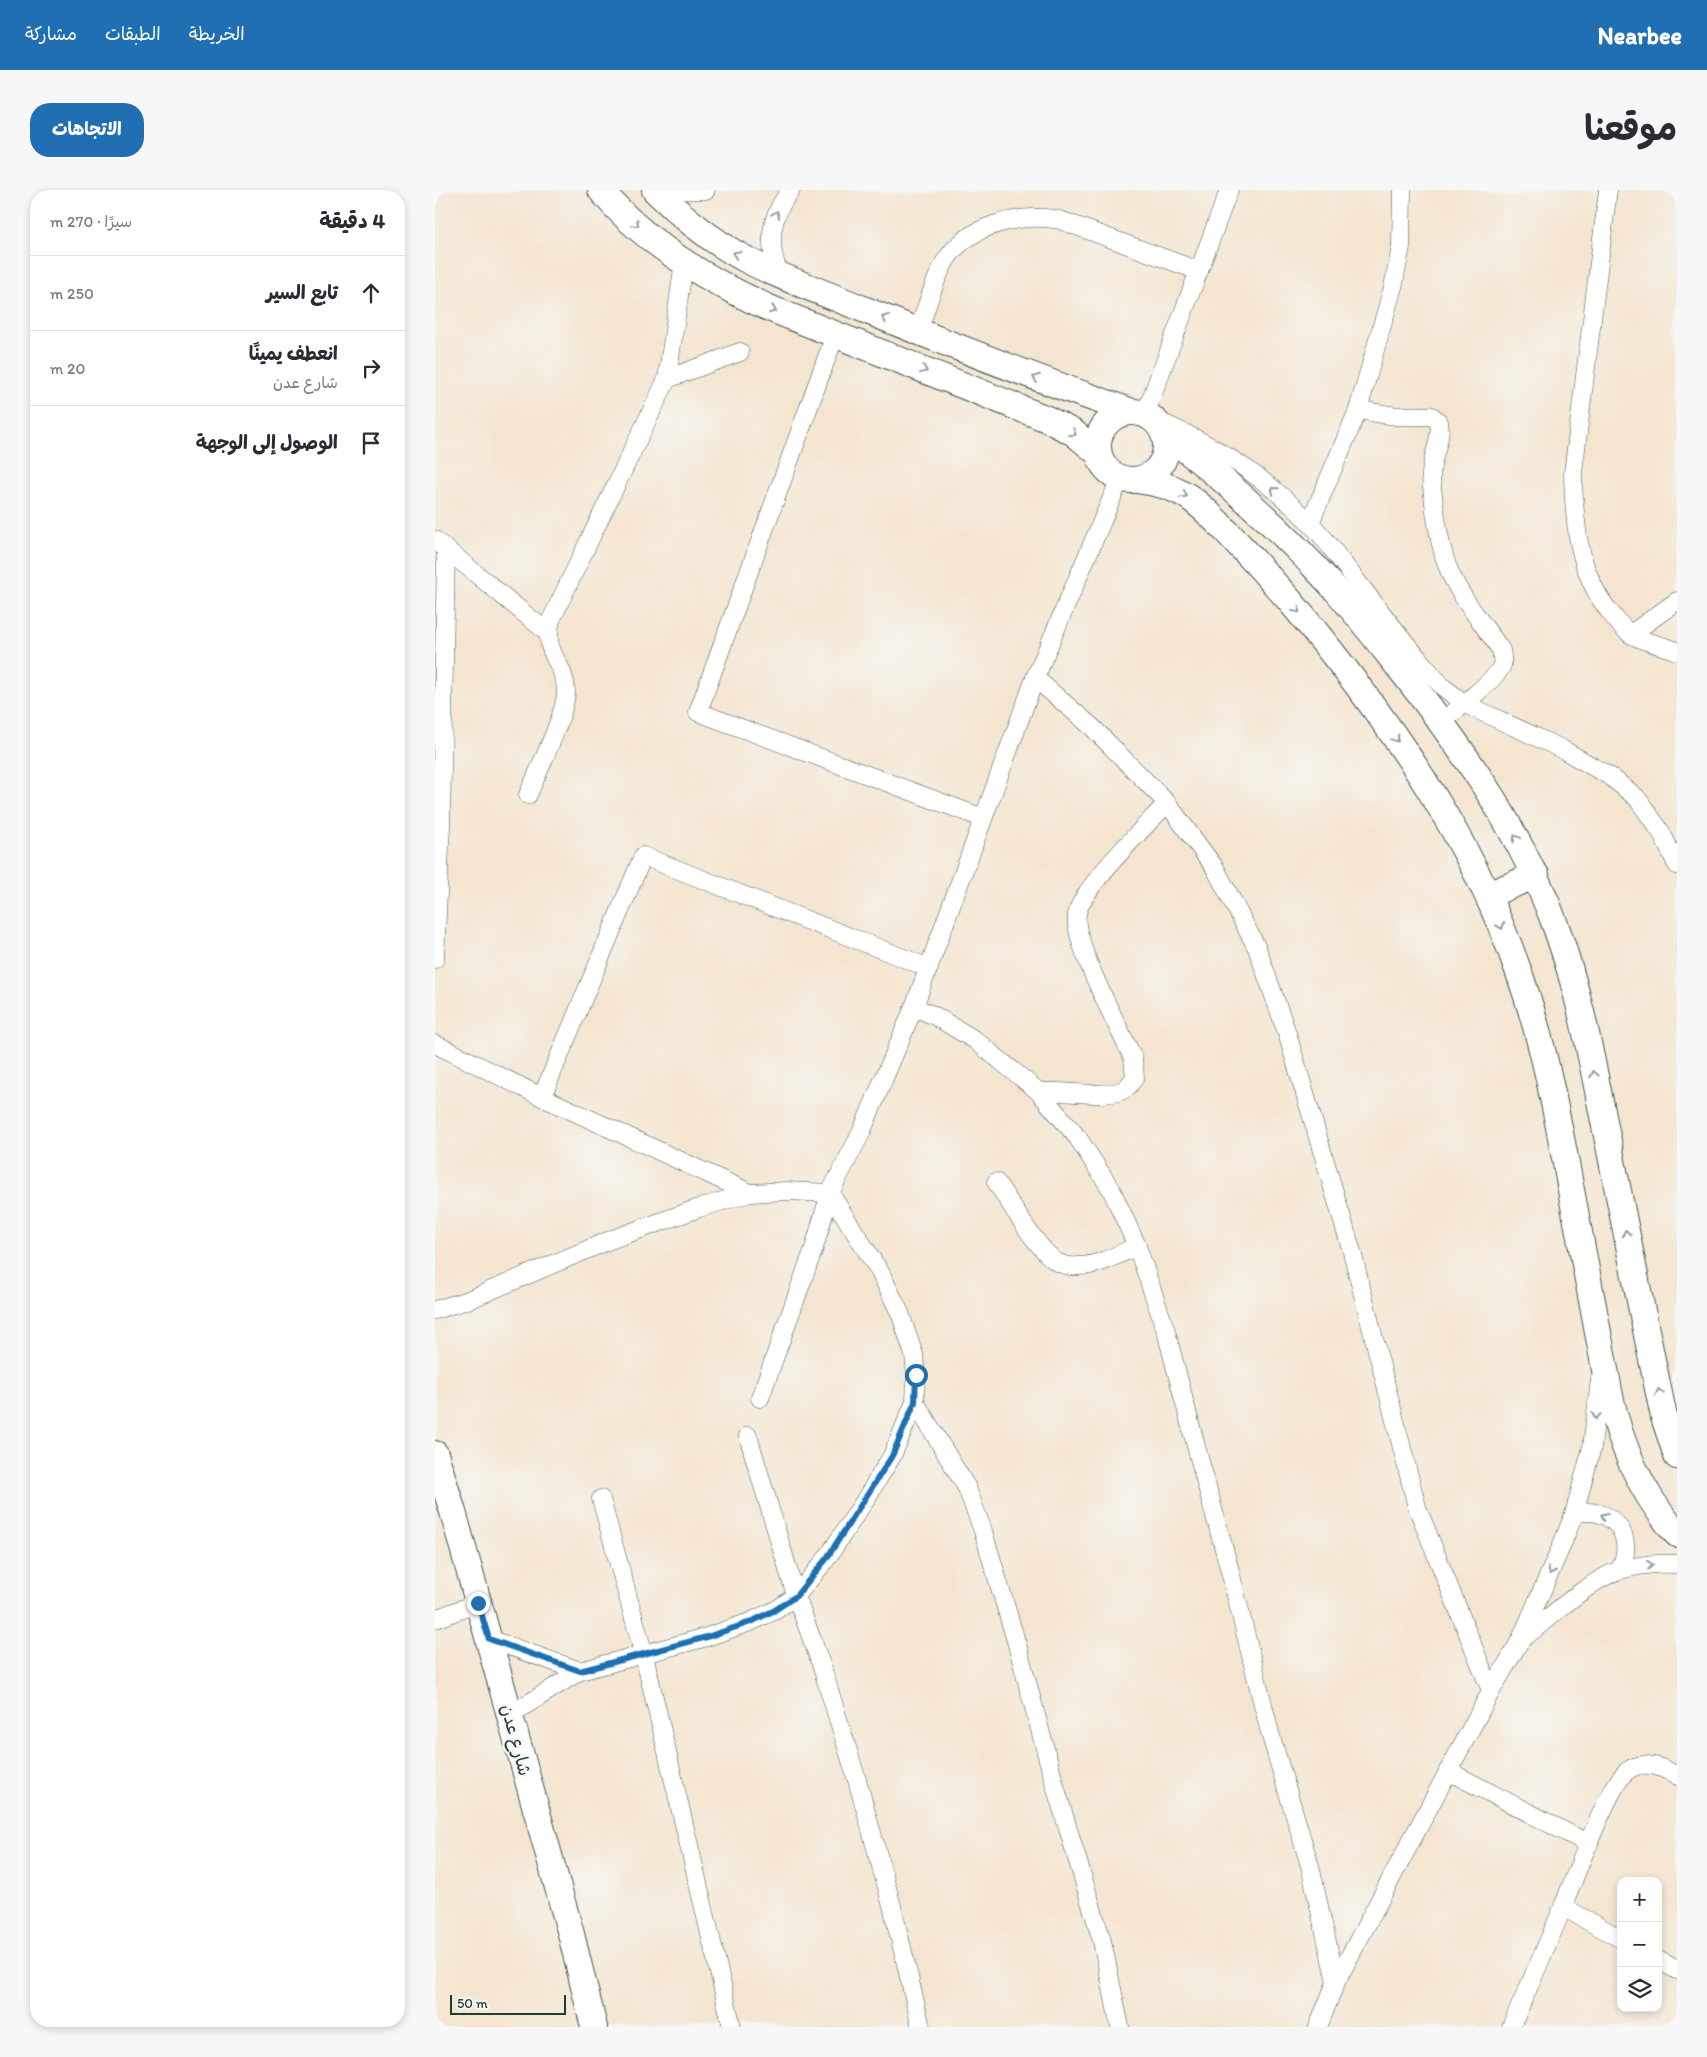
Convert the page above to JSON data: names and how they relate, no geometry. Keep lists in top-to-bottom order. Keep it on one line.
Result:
{"streets":{"street":["شارع عدن"]},"scale_bar":"50 m","page":{"header":"Nearbee","nav":["الخريطة","الطبقات","مشاركة"],"title":"موقعنا","buttons":"الاتجاهات","heading":["4 دقيقة","سيرًا · 270 m"],"list":[["تابع السير","250 m"],["انعطف يمينًا","شارع عدن","20 m"],"الوصول إلى الوجهة"],"map_buttons":["+","−"],"scale":"50 m"}}
